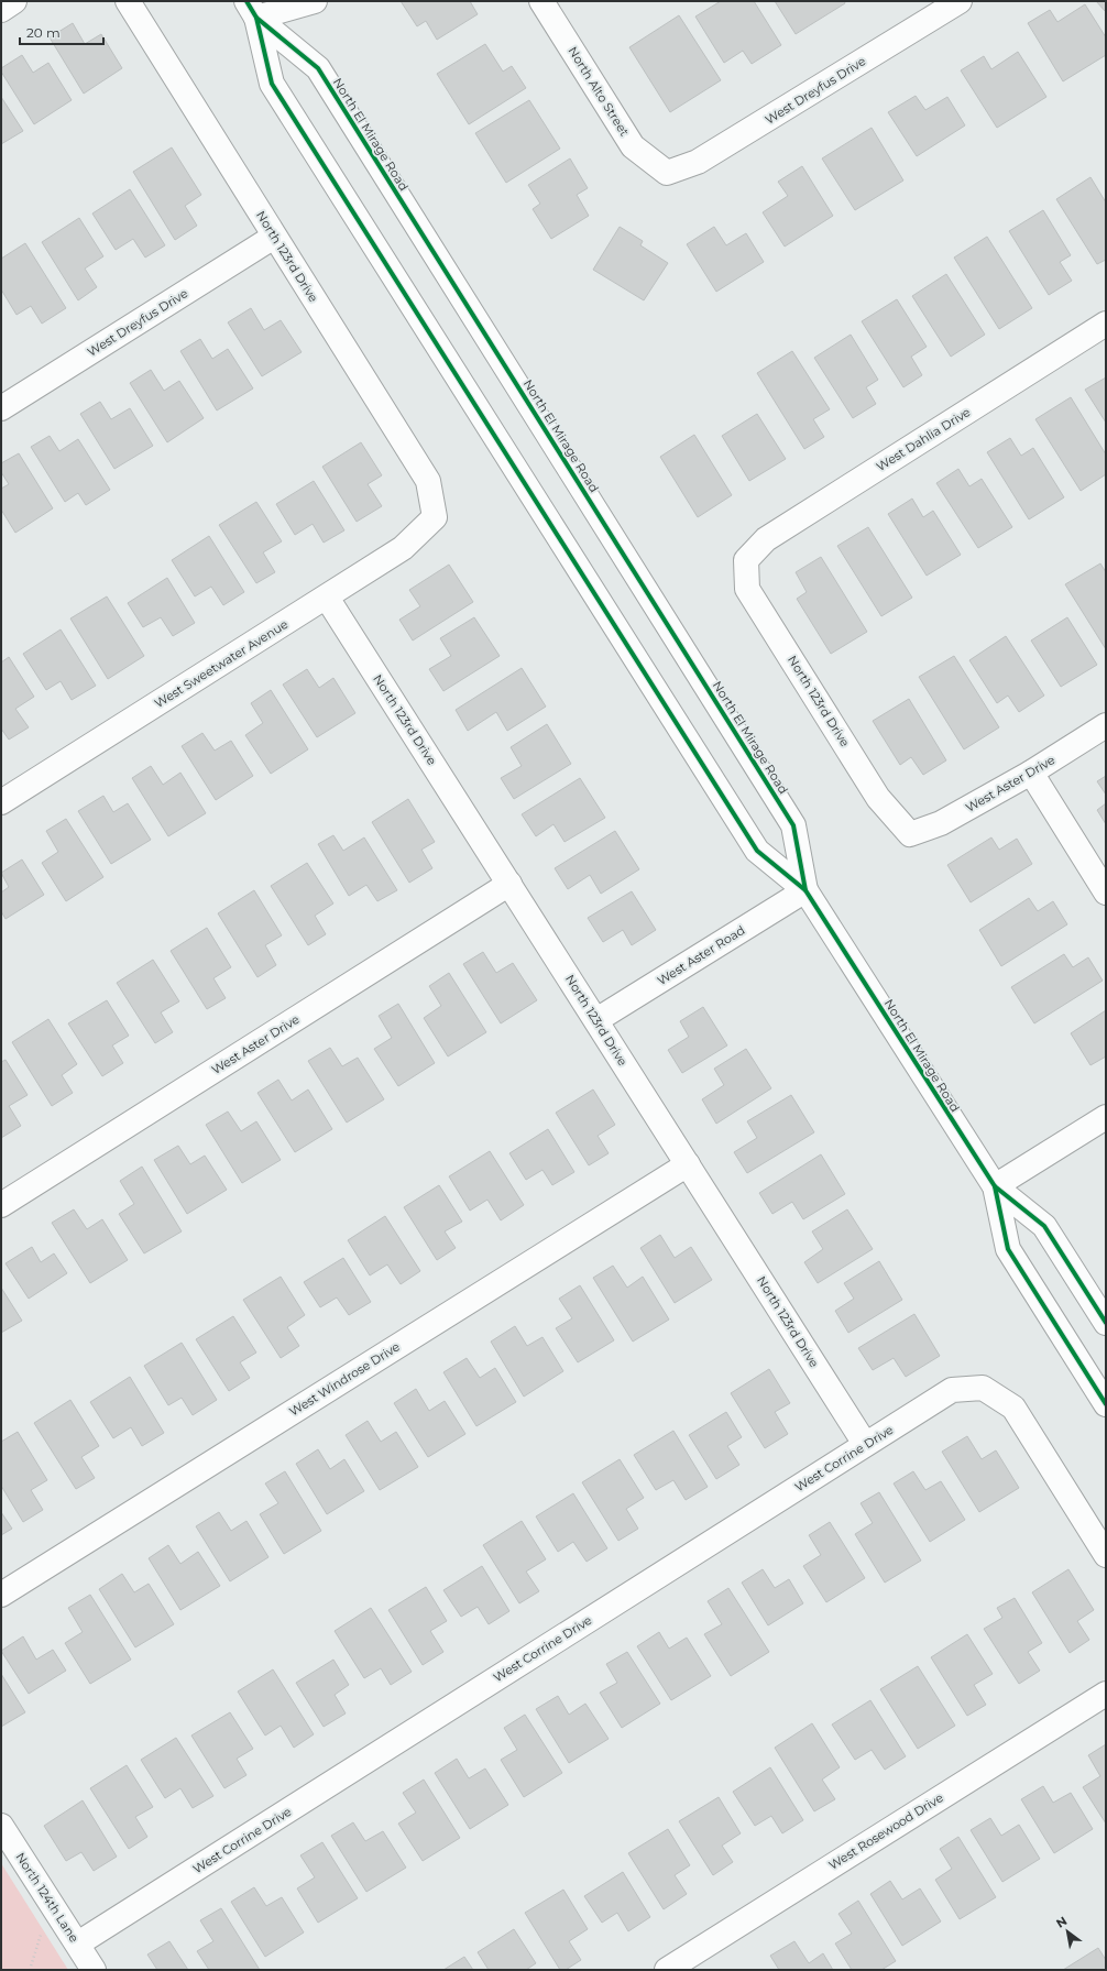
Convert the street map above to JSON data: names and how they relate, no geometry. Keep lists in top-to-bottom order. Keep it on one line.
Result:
{"streets":{"street":["West Dreyfus Drive","North Alto Street","North El Mirage Road","North 123rd Drive","West Dahlia Drive","West Sweetwater Avenue","West Aster Drive","West Aster Road","West Windrose Drive","West Corrine Drive","West Rosewood Drive","North 124th Lane"]},"crossings":[["West Dreyfus Drive","North Alto Street"],["West Dreyfus Drive","North 123rd Drive"],["North El Mirage Road","West Aster Road"],["North 123rd Drive","West Dahlia Drive"],["North 123rd Drive","West Sweetwater Avenue"],["North 123rd Drive","West Aster Drive"],["North 123rd Drive","West Aster Road"],["North 123rd Drive","West Windrose Drive"],["North 123rd Drive","West Corrine Drive"],["West Corrine Drive","North 124th Lane"]],"scale_bar":"20 m","north":"top left"}
